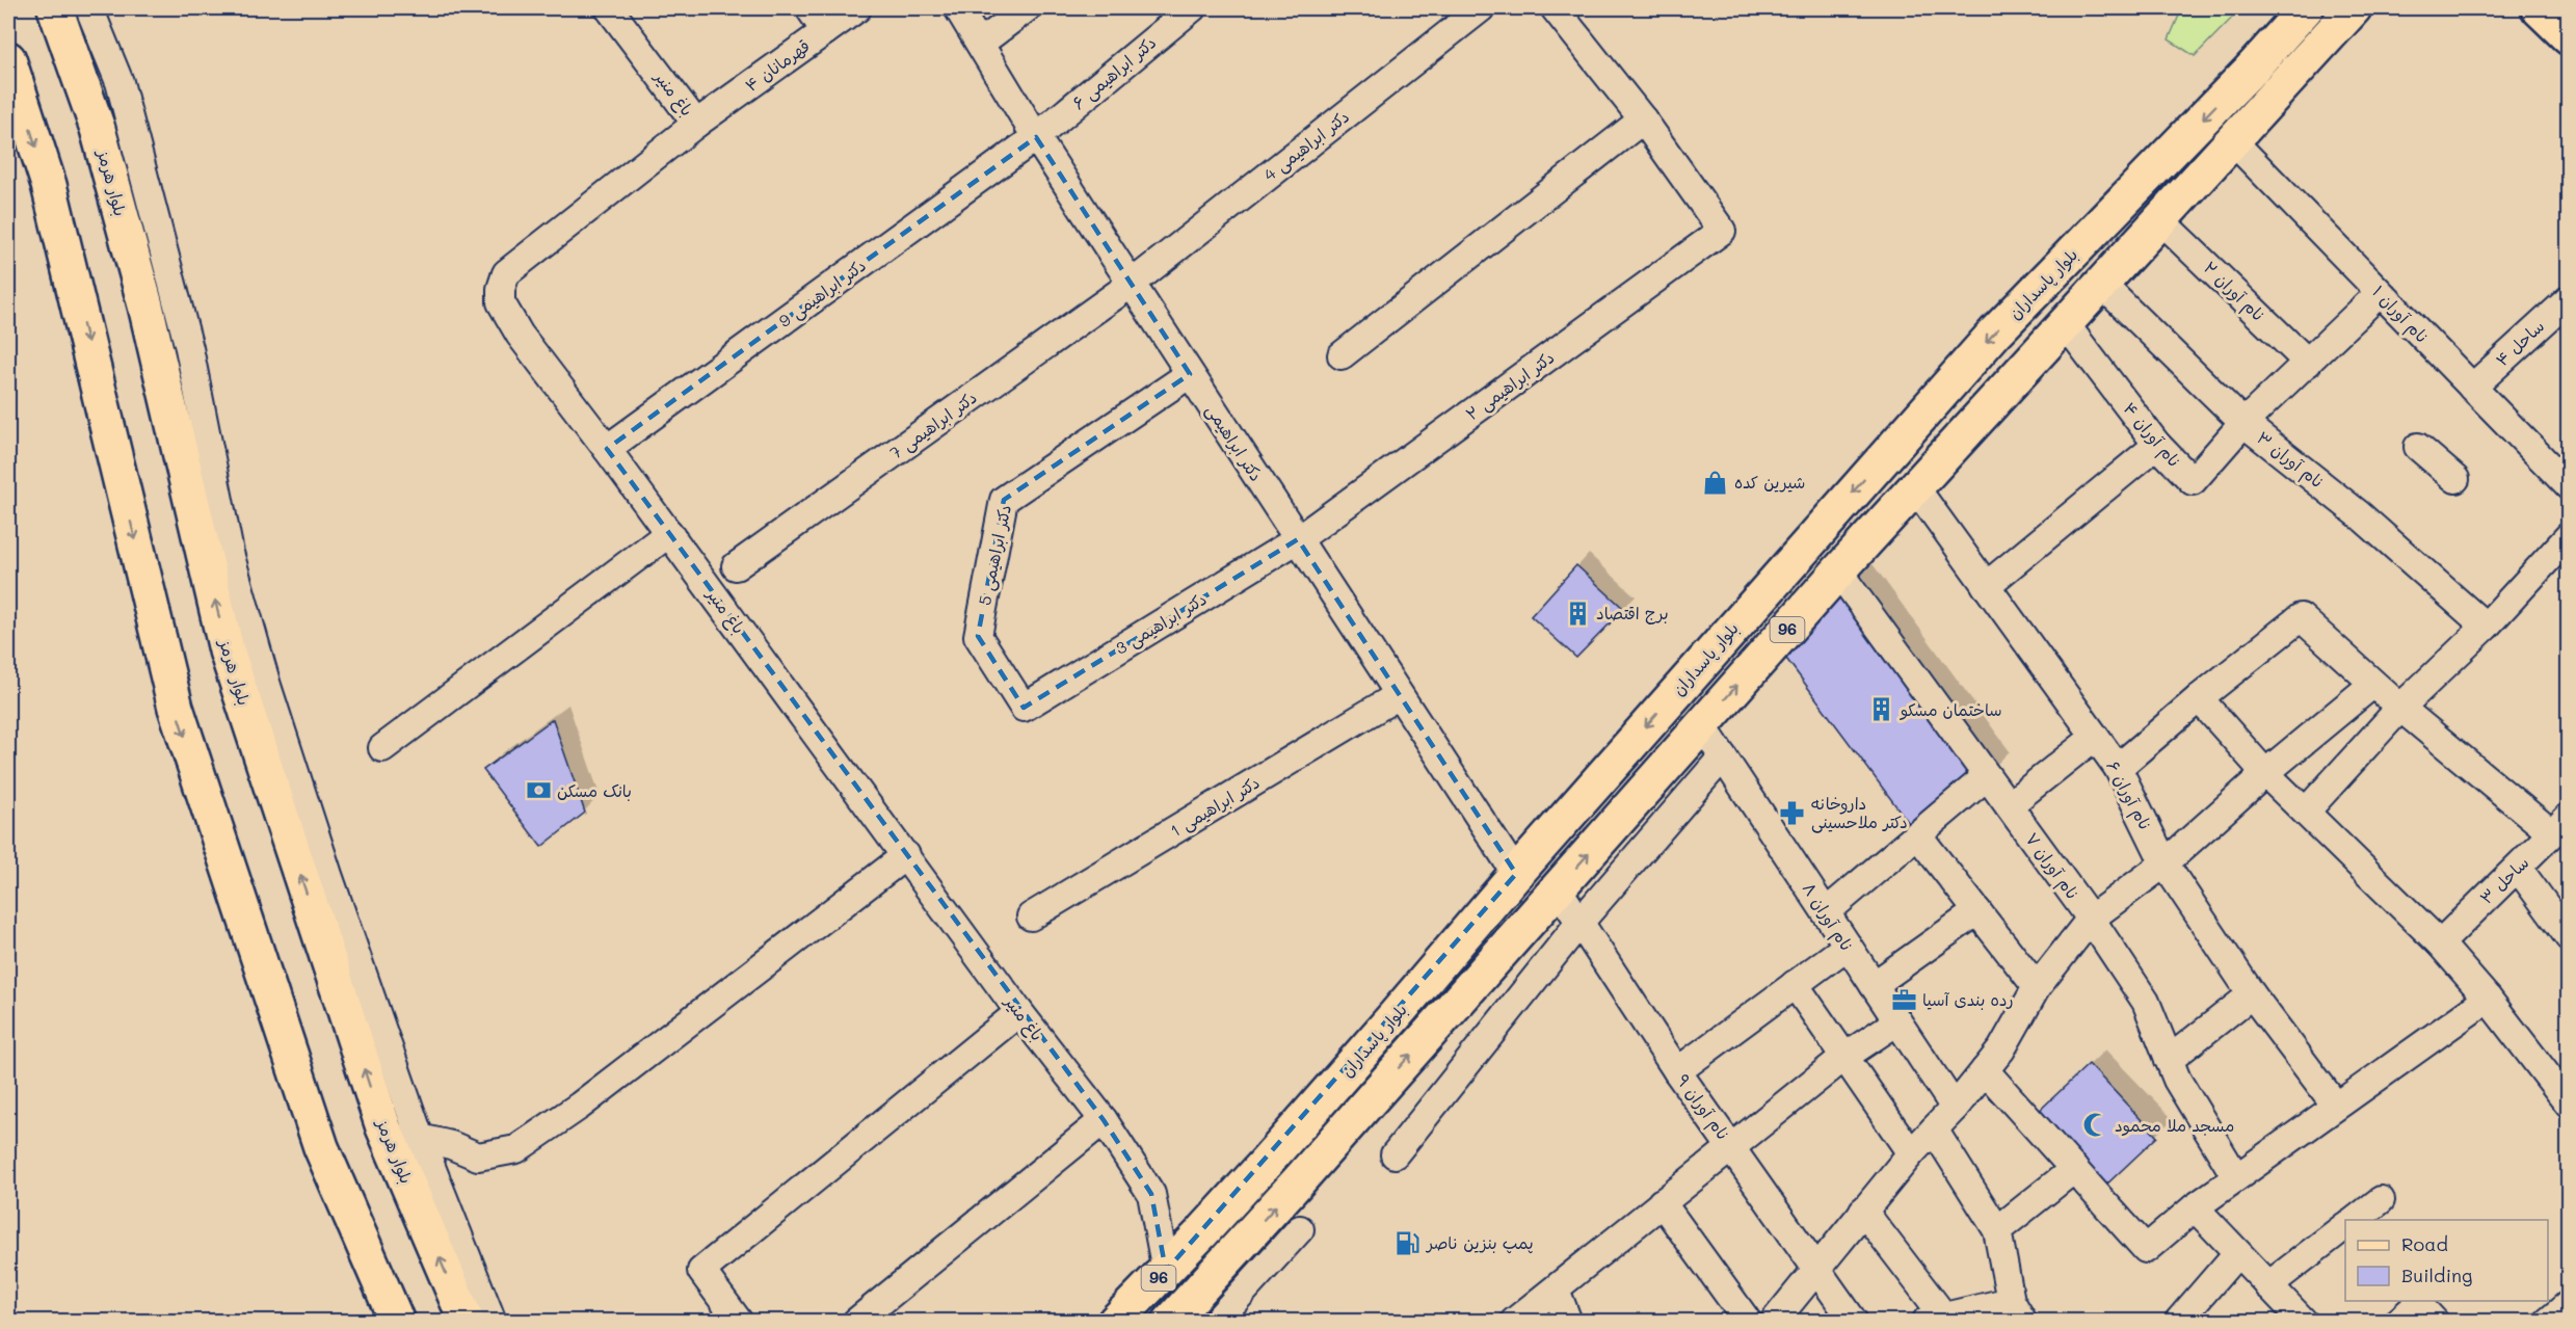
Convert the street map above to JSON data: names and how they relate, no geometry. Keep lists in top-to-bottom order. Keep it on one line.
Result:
{"streets":{"main road":["بلوار هرمز","بلوار پاسداران","96"],"street":["قهرمانان ۴","دکتر ابراهیمی ۶","باغ منیر","دکتر ابراهیمی 4","نام آوران ۲","دکتر ابراهیمی 9","نام آوران ۱","ساحل ۴","دکتر ابراهیمی ۲","دکتر ابراهیمی 7","نام آوران ۴","دکتر ابراهیمی","نام آوران ۳","دکتر ابراهیمی 5","دکتر ابراهیمی 3","نام آوران ۶","دکتر ابراهیمی 1","نام آوران ۷","ساحل ۳","نام آوران ۸","نام آوران ۹"]},"crossings":[["قهرمانان ۴","باغ منیر"],["دکتر ابراهیمی ۶","دکتر ابراهیمی 9"],["دکتر ابراهیمی ۶","دکتر ابراهیمی"],["باغ منیر","بلوار پاسداران"],["باغ منیر","دکتر ابراهیمی 9"],["دکتر ابراهیمی 4","دکتر ابراهیمی 7"],["دکتر ابراهیمی 4","دکتر ابراهیمی"],["بلوار پاسداران","دکتر ابراهیمی"],["بلوار پاسداران","96"],["نام آوران ۲","نام آوران ۴"],["نام آوران ۲","96"],["دکتر ابراهیمی 9","دکتر ابراهیمی"],["نام آوران ۱","ساحل ۴"],["نام آوران ۱","نام آوران ۴"],["نام آوران ۱","96"],["دکتر ابراهیمی ۲","دکتر ابراهیمی"],["دکتر ابراهیمی ۲","دکتر ابراهیمی 3"],["دکتر ابراهیمی 7","دکتر ابراهیمی"],["نام آوران ۴","نام آوران ۳"],["نام آوران ۴","96"],["دکتر ابراهیمی","دکتر ابراهیمی 5"],["دکتر ابراهیمی","دکتر ابراهیمی 3"],["دکتر ابراهیمی","دکتر ابراهیمی 1"],["نام آوران ۳","96"],["دکتر ابراهیمی 5","دکتر ابراهیمی 3"],["96","نام آوران ۶"],["96","نام آوران ۷"],["96","نام آوران ۸"],["96","نام آوران ۹"]],"places":{"shop":["شیرین کده"],"building":["برج اقتصاد","ساختمان مسکو"],"bank":["بانک مسکن"],"pharmacy":["داروخانه دکتر ملاحسینی"],"office":["رده بندی آسیا"],"mosque":["مسجد ملا محمود"],"fuel station":["پمپ بنزین ناصر"]},"legend":["Road","Building"]}
